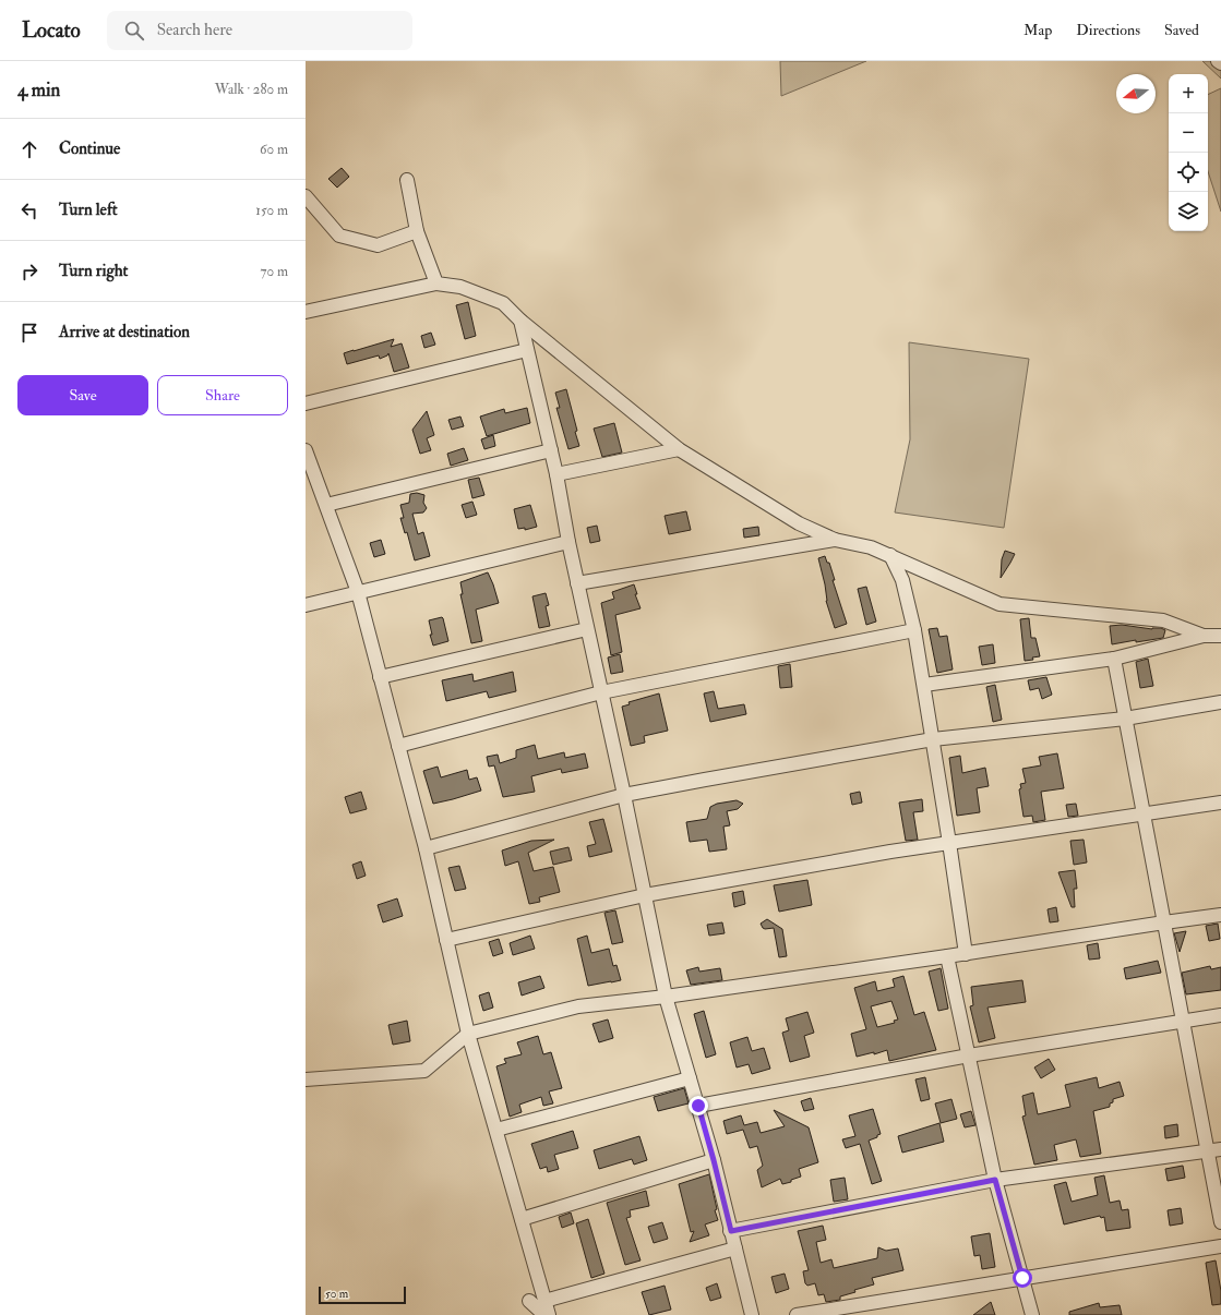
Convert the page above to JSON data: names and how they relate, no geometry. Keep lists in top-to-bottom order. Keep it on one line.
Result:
{"scale_bar":"50 m","north":"left","page":{"header":"Locato","search":"Search here","nav":["Map","Directions","Saved"],"heading":["4 min","Walk · 280 m"],"map_buttons":["+","−"],"list":[["Continue","60 m"],["Turn left","150 m"],["Turn right","70 m"],"Arrive at destination"],"buttons":["Save","Share"],"scale":"50 m"}}
